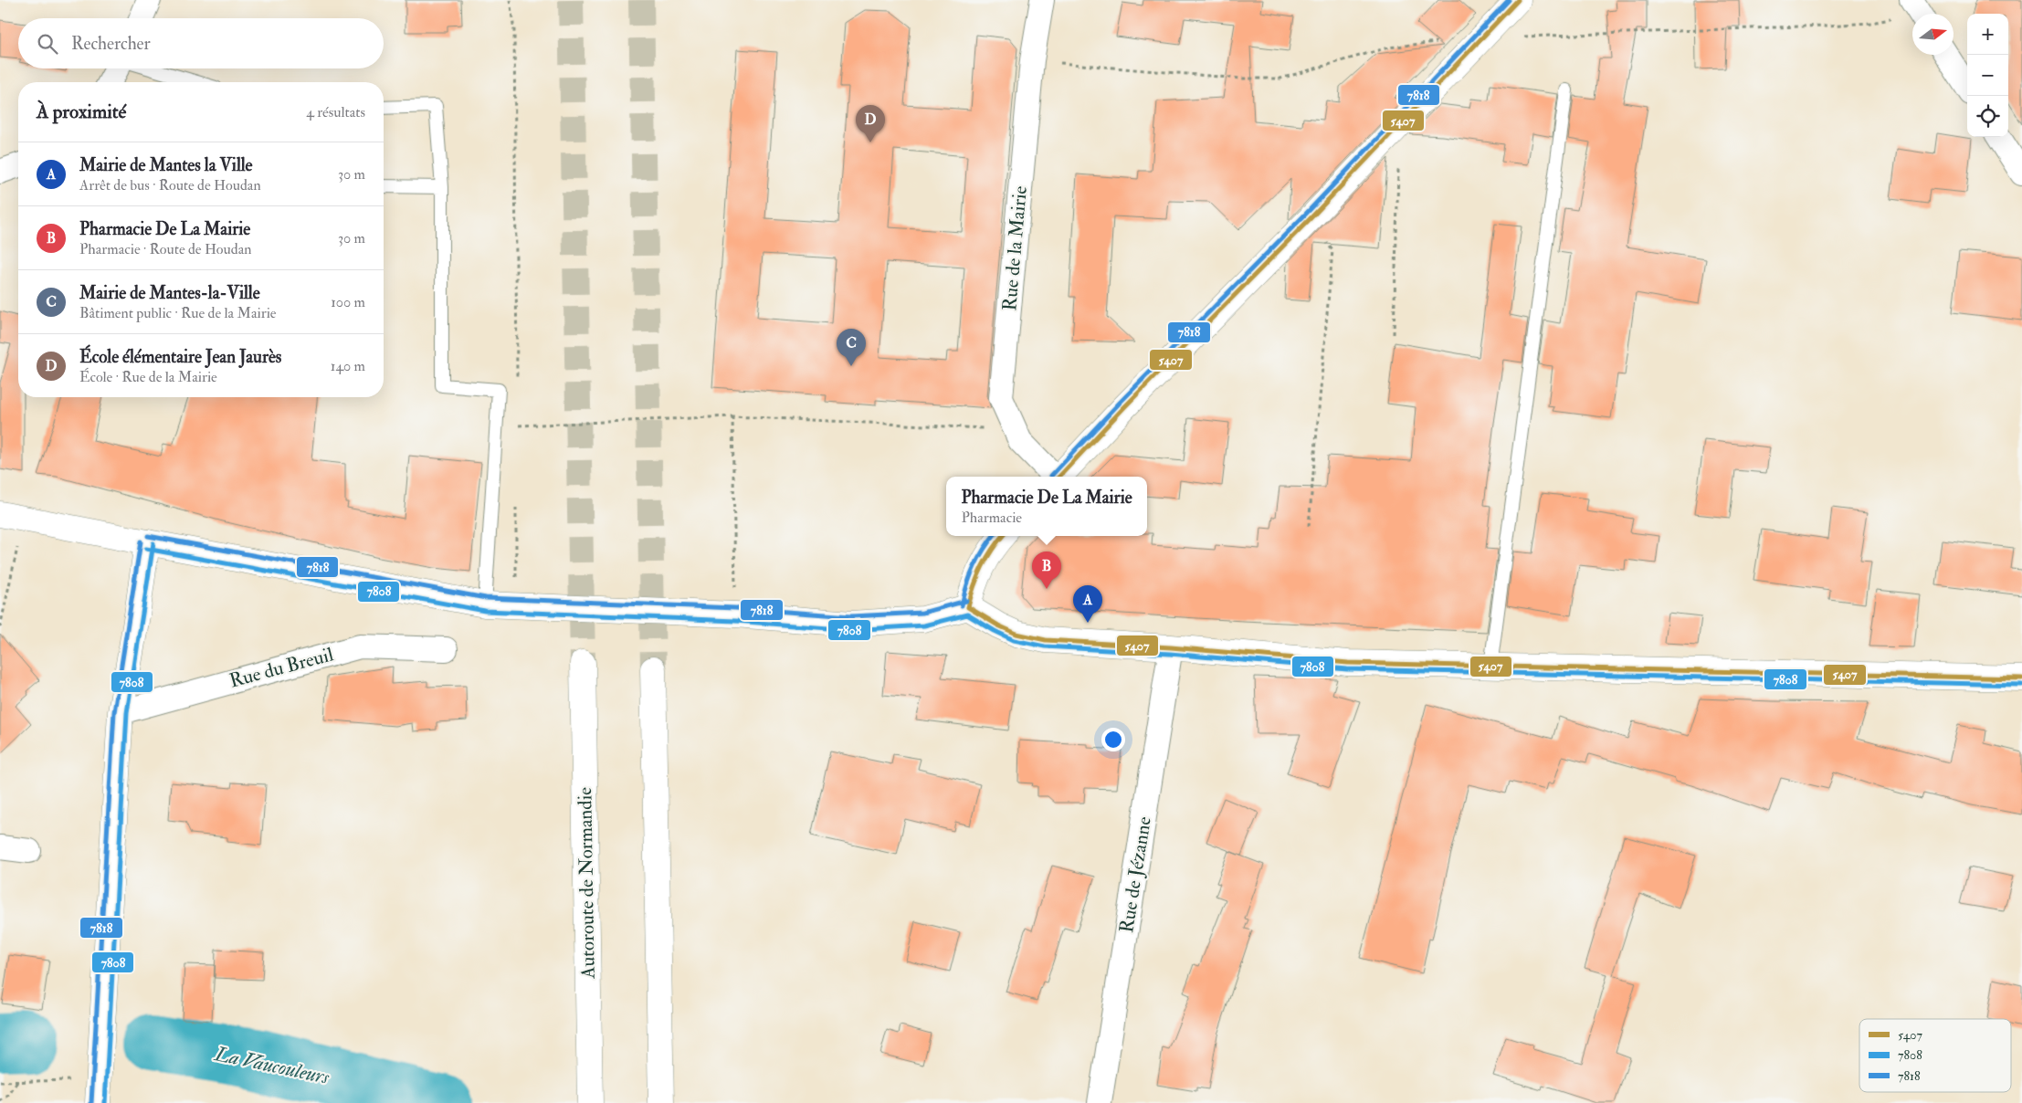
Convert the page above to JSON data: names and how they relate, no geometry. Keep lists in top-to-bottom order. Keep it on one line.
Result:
{"streets":{"main road":["Autoroute de Normandie"],"street":["Rue de la Mairie","Rue du Breuil","Rue de Jézanne"]},"water":["La Vaucouleurs"],"lines":["transit line 5407","transit line 7818","transit line 7808"],"legend":["5407","7808","7818"],"north":"right","page":{"map_buttons":["+","−"],"search":"Rechercher","heading":["À proximité","4 résultats"],"pins":["D","C","B","A"],"list":[{"mark":"A","name":"Mairie de Mantes la Ville","note":"Arrêt de bus · Route de Houdan","value":"30 m"},{"mark":"B","name":"Pharmacie De La Mairie","note":"Pharmacie · Route de Houdan","value":"30 m"},{"mark":"C","name":"Mairie de Mantes-la-Ville","note":"Bâtiment public · Rue de la Mairie","value":"100 m"},{"mark":"D","name":"École élémentaire Jean Jaurès","note":"École · Rue de la Mairie","value":"140 m"}],"popup":["Pharmacie De La Mairie","Pharmacie"]}}
